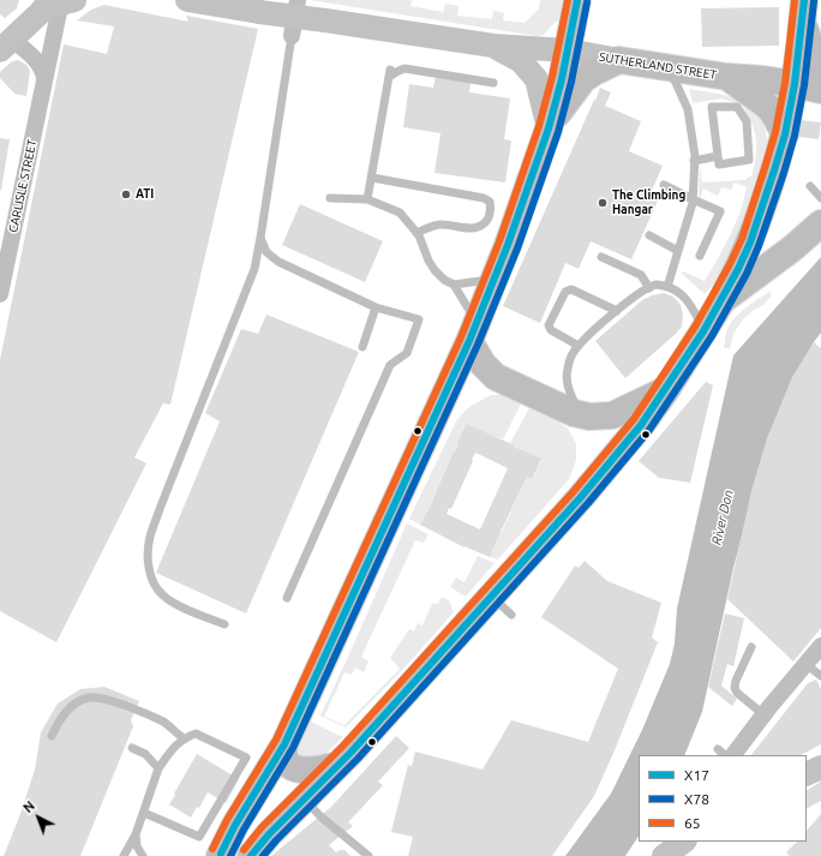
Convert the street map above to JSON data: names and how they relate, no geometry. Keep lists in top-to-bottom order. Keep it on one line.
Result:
{"streets":{"main road":["SUTHERLAND STREET"],"street":["CARLISLE STREET"]},"water":["River Don"],"places":["ATI","The Climbing Hangar"],"lines":["transit line X17","transit line 65","transit line X78"],"legend":["X17","X78","65"],"north":"top left"}
